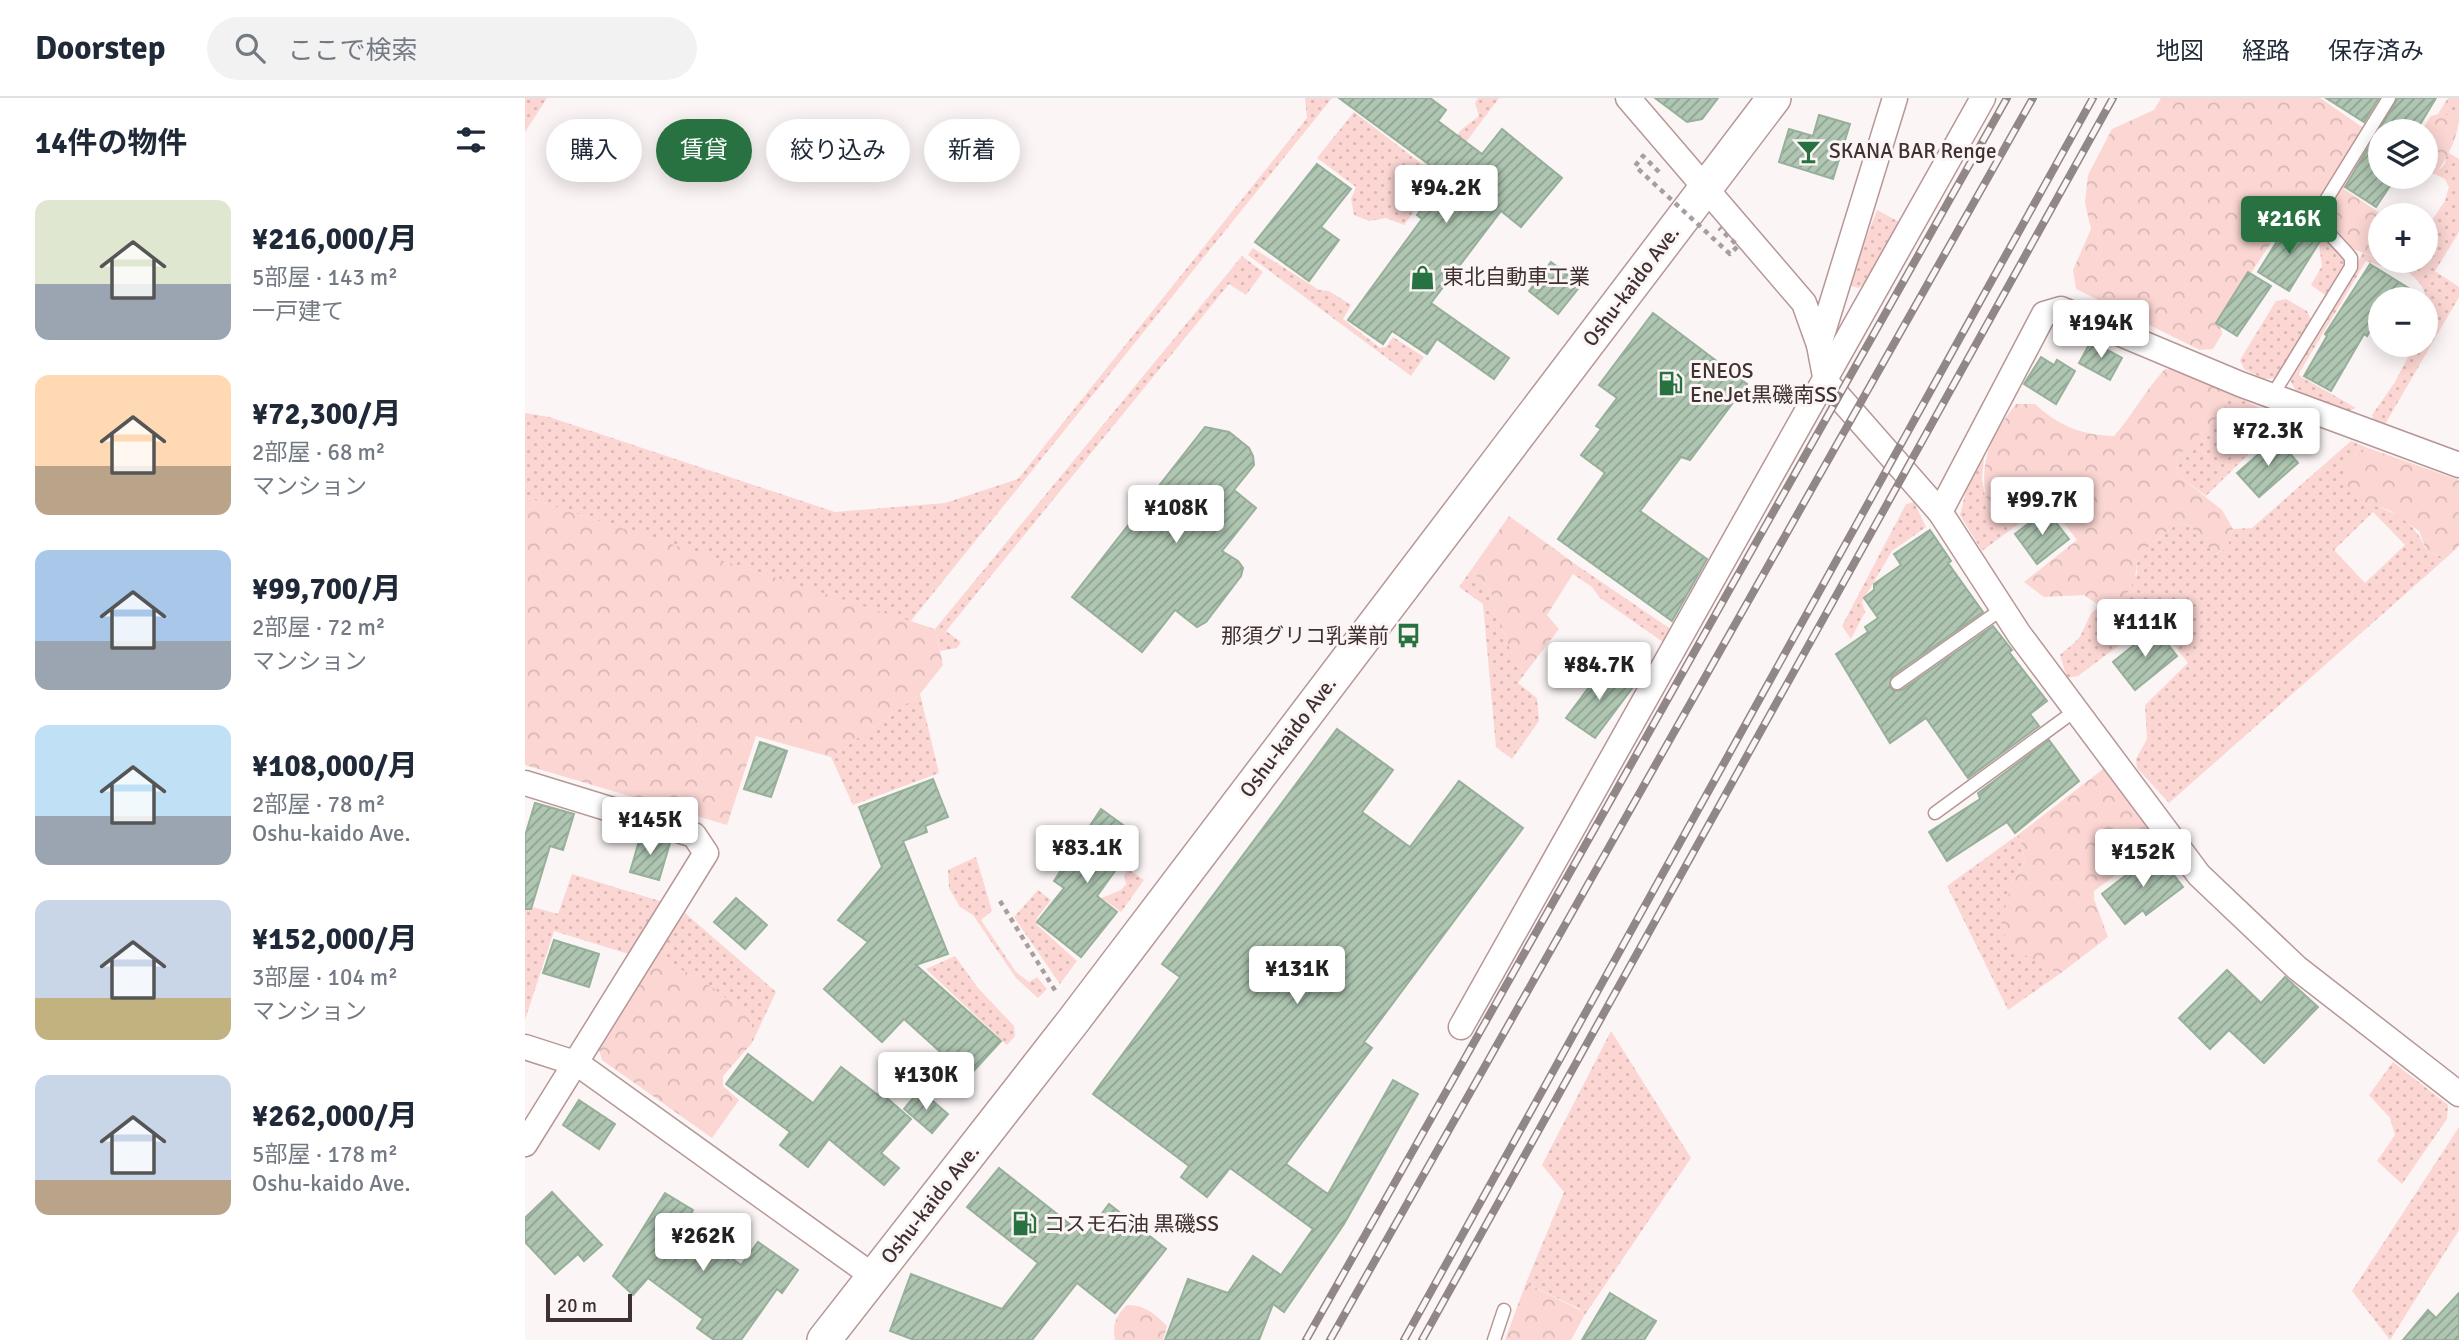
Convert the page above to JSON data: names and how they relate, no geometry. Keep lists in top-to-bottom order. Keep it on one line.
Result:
{"streets":{"main road":["Oshu-kaido Ave."]},"places":{"bar":["SKANA BAR Renge"],"shop":["東北自動車工業"],"fuel station":["ENEOS EneJet黒磯南SS","コスモ石油 黒磯SS"],"bus stop":["那須グリコ乳業前"]},"scale_bar":"20 m","page":{"header":"Doorstep","search":"ここで検索","nav":["地図","経路","保存済み"],"heading":"14件の物件","map_buttons":["+","−"],"chip":["購入","賃貸","絞り込み","新着"],"price":["¥94.2K","¥216K","¥194K","¥72.3K","¥99.7K","¥108K","¥111K","¥84.7K","¥145K","¥83.1K","¥152K","¥131K","¥130K","¥262K"],"list":[{"name":"¥216,000/月","note":"5部屋 · 143 m² · 一戸建て"},{"name":"¥72,300/月","note":"2部屋 · 68 m² · マンション"},{"name":"¥99,700/月","note":"2部屋 · 72 m² · マンション"},{"name":"¥108,000/月","note":"2部屋 · 78 m² · Oshu-kaido Ave."},{"name":"¥152,000/月","note":"3部屋 · 104 m² · マンション"},{"name":"¥262,000/月","note":"5部屋 · 178 m² · Oshu-kaido Ave."}],"scale":"20 m"}}
